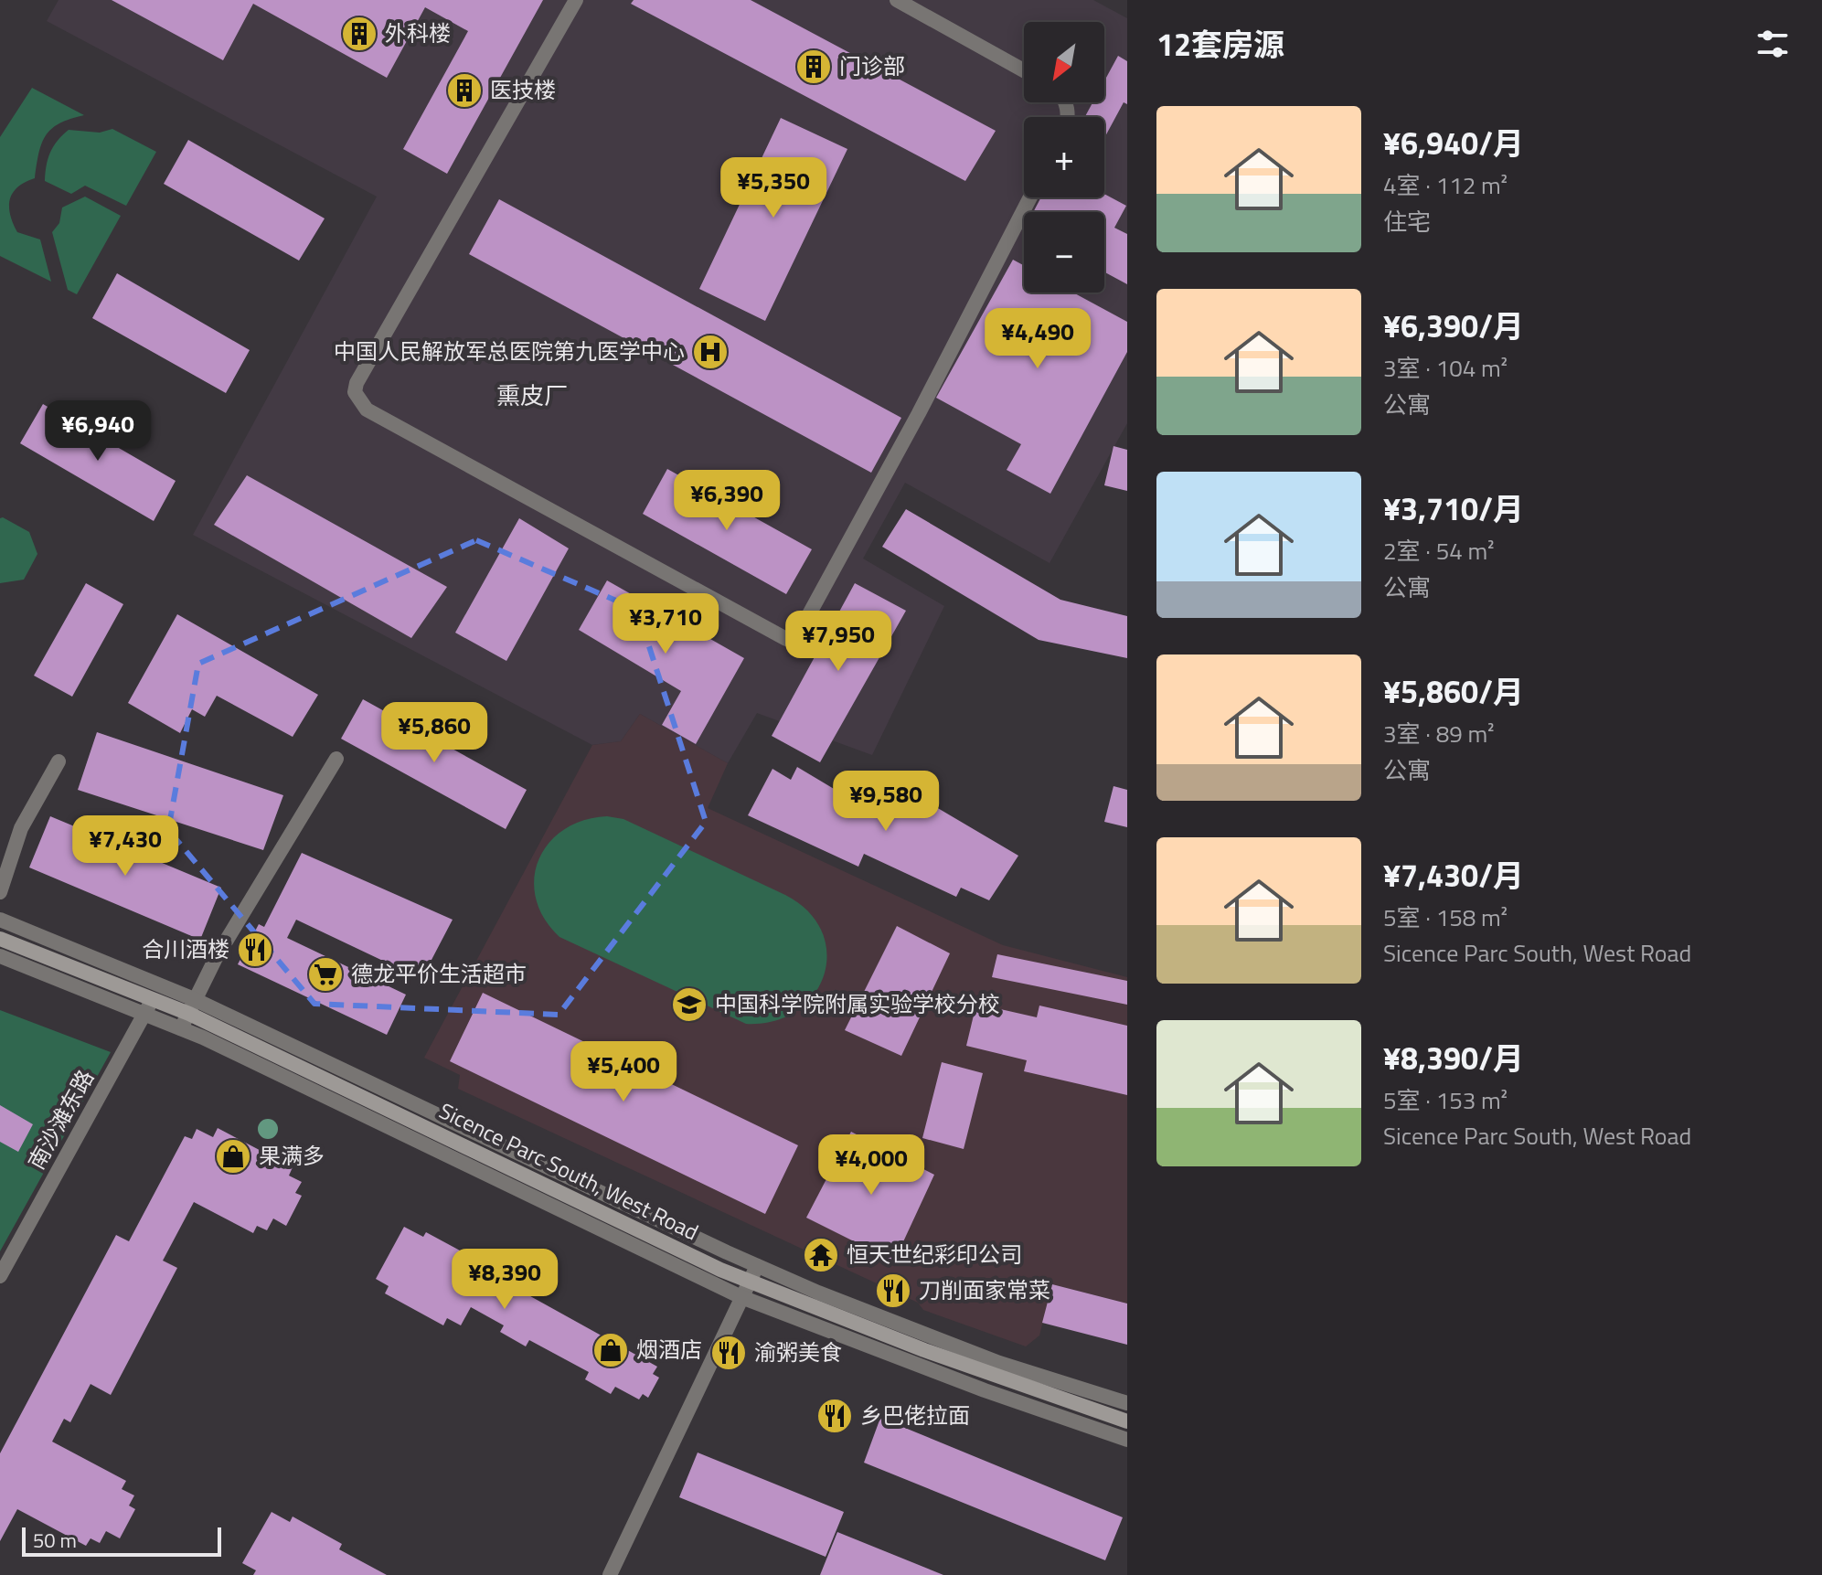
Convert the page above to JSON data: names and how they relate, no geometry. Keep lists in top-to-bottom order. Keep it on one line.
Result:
{"streets":{"street":["南沙滩东路","Sicence Parc South, West Road"]},"crossings":[["南沙滩东路","Sicence Parc South, West Road"]],"districts":["熏皮厂"],"places":{"building":["外科楼","门诊部","医技楼"],"hospital":["中国人民解放军总医院第九医学中心"],"restaurant":["合川酒楼","刀削面家常菜","渝粥美食","乡巴佬拉面"],"supermarket":["德龙平价生活超市"],"school or university":["中国科学院附属实验学校分校"],"shop":["果满多","烟酒店"],"temple":["恒天世纪彩印公司"]},"scale_bar":"50 m","north":"bottom left","page":{"heading":"12套房源","map_buttons":["+","−"],"list":[{"name":"¥6,940/月","note":"4室 · 112 m² · 住宅"},{"name":"¥6,390/月","note":"3室 · 104 m² · 公寓"},{"name":"¥3,710/月","note":"2室 · 54 m² · 公寓"},{"name":"¥5,860/月","note":"3室 · 89 m² · 公寓"},{"name":"¥7,430/月","note":"5室 · 158 m² · Sicence Parc South, West Road"},{"name":"¥8,390/月","note":"5室 · 153 m² · Sicence Parc South, West Road"}],"price":["¥5,350","¥4,490","¥6,940","¥6,390","¥3,710","¥7,950","¥5,860","¥9,580","¥7,430","¥5,400","¥4,000","¥8,390"],"scale":"50 m"}}
